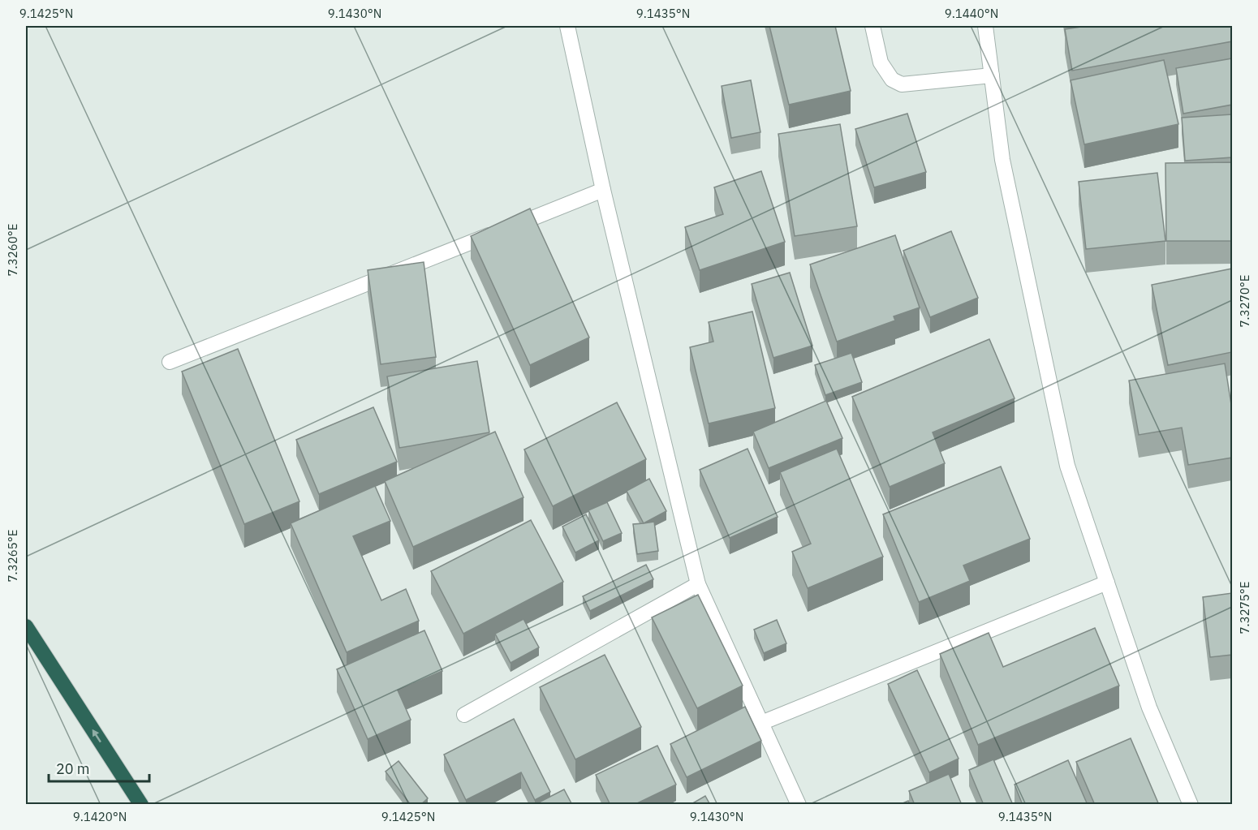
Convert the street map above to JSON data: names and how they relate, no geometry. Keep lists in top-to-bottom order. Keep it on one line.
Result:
{"scale_bar":"20 m","coordinates":["9.1425°N","9.1430°N","9.1435°N","9.1440°N","7.3260°E","7.3270°E","7.3265°E","7.3275°E","9.1420°N"]}
